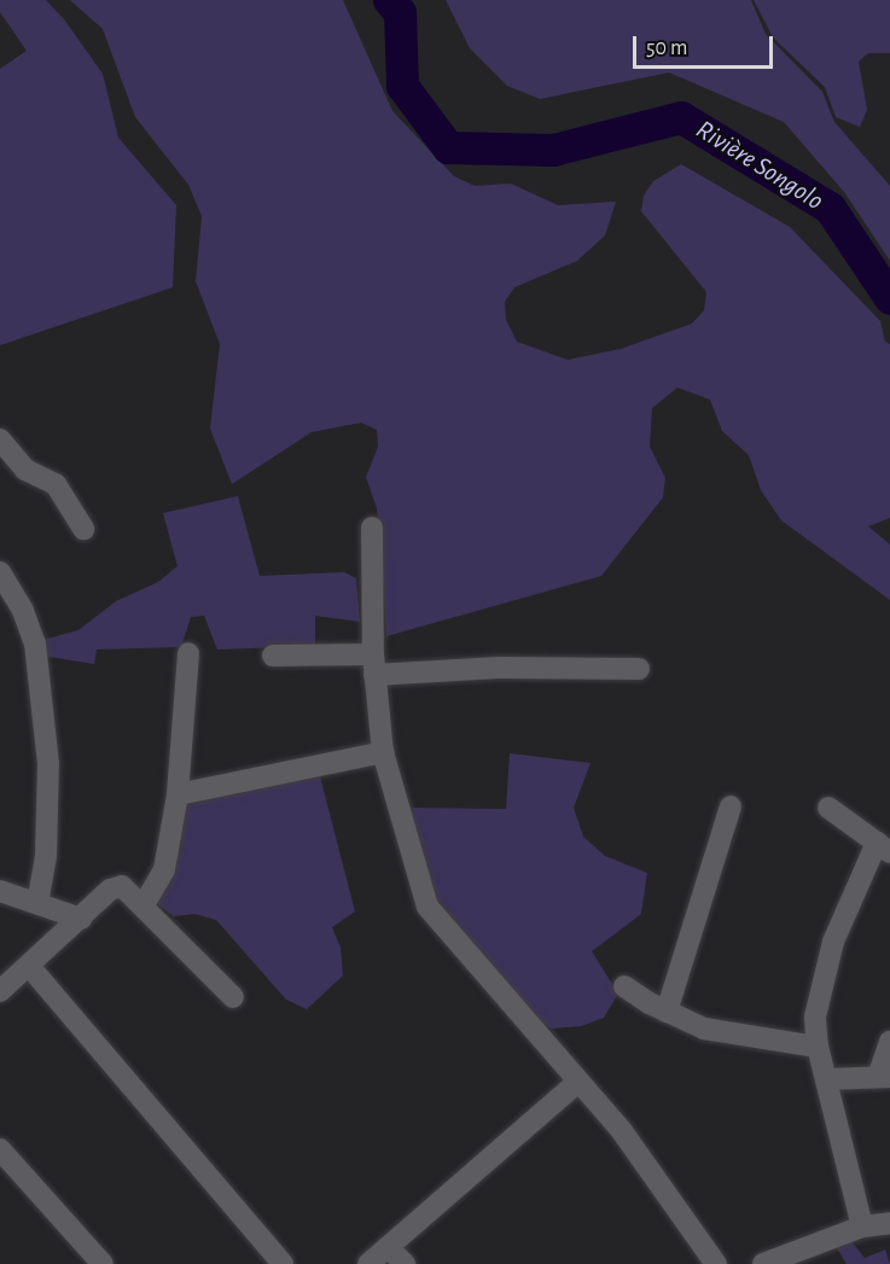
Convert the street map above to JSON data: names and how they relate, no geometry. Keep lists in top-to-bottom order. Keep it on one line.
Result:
{"water":["Rivière Songolo"],"scale_bar":"50 m"}
